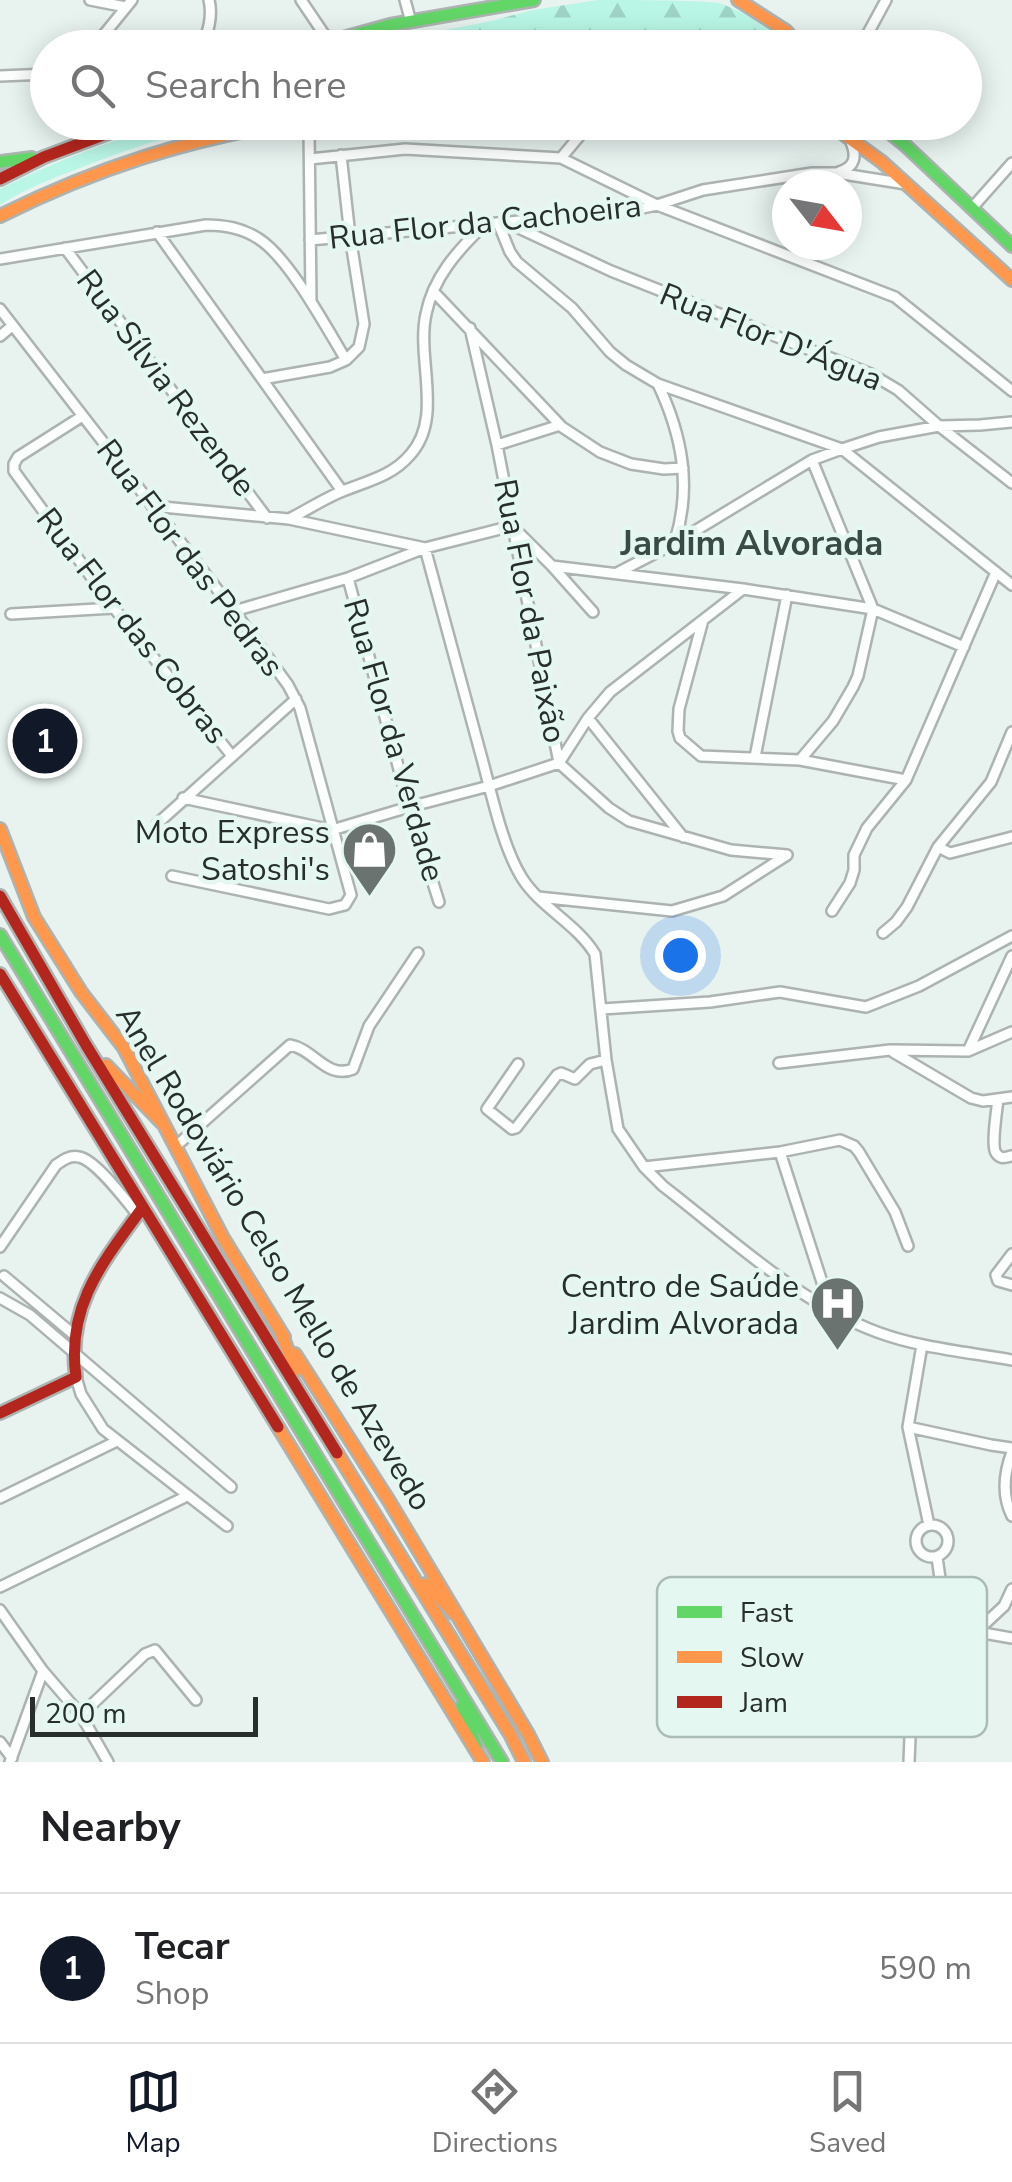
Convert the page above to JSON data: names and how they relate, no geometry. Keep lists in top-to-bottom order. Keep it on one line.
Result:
{"streets":{"main road":["Anel Rodoviário Celso Mello de Azevedo"],"street":["Rua Flor da Cachoeira","Rua Flor D'Água","Rua Sílvia Rezende","Rua Flor das Pedras","Rua Flor da Paixão","Rua Flor das Cobras","Rua Flor da Verdade"]},"crossings":[["Rua Flor da Cachoeira","Rua Flor D'Água"],["Rua Flor das Pedras","Rua Flor das Cobras"]],"districts":["Jardim Alvorada"],"places":{"shop":["Moto Express Satoshi's"],"hospital":["Centro de Saúde Jardim Alvorada"]},"legend":["Fast","Slow","Jam"],"scale_bar":"200 m","north":"bottom right","page":{"search":"Search here","pins":"1","scale":"200 m","heading":"Nearby","list":[{"mark":"1","name":"Tecar","note":"Shop","value":"590 m"}],"nav":["Map","Directions","Saved"]}}
